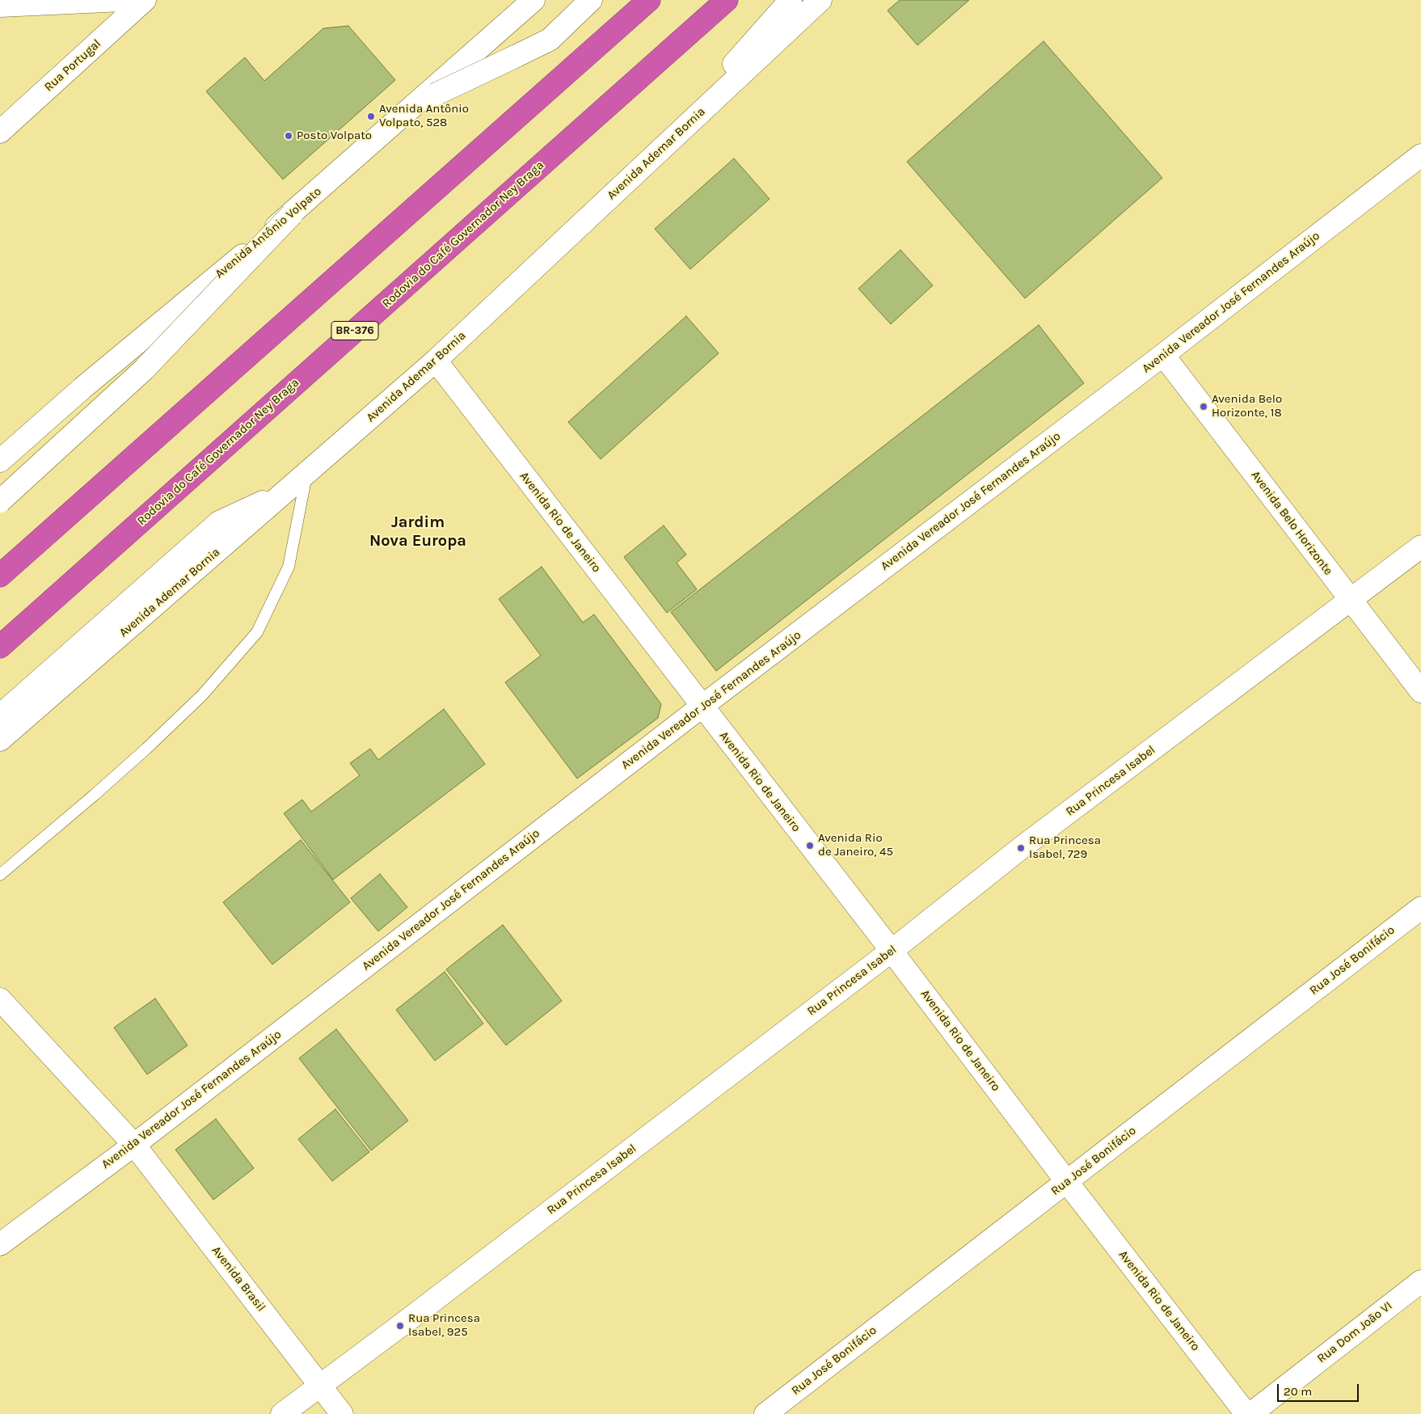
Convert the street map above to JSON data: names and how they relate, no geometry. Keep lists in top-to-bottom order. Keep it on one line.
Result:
{"streets":{"highway":["Rodovia do Café Governador Ney Braga","BR-376"],"street":["Rua Portugal","Avenida Ademar Bornia","Avenida Antônio Volpato","Avenida Vereador José Fernandes Araújo","Avenida Rio de Janeiro","Avenida Belo Horizonte","Rua Princesa Isabel","Rua José Bonifácio","Avenida Brasil","Rua Dom João VI"]},"crossings":[["Avenida Ademar Bornia","Avenida Rio de Janeiro"],["Avenida Vereador José Fernandes Araújo","Avenida Rio de Janeiro"],["Avenida Vereador José Fernandes Araújo","Avenida Belo Horizonte"],["Avenida Vereador José Fernandes Araújo","Avenida Brasil"],["Avenida Rio de Janeiro","Rua Princesa Isabel"],["Avenida Rio de Janeiro","Rua José Bonifácio"],["Avenida Belo Horizonte","Rua Princesa Isabel"],["Rua Princesa Isabel","Avenida Brasil"]],"districts":["Jardim Nova Europa"],"places":["Avenida Antônio Volpato, 528","Posto Volpato","Avenida Belo Horizonte, 18","Avenida Rio de Janeiro, 45","Rua Princesa Isabel, 729","Rua Princesa Isabel, 925"],"scale_bar":"20 m"}
